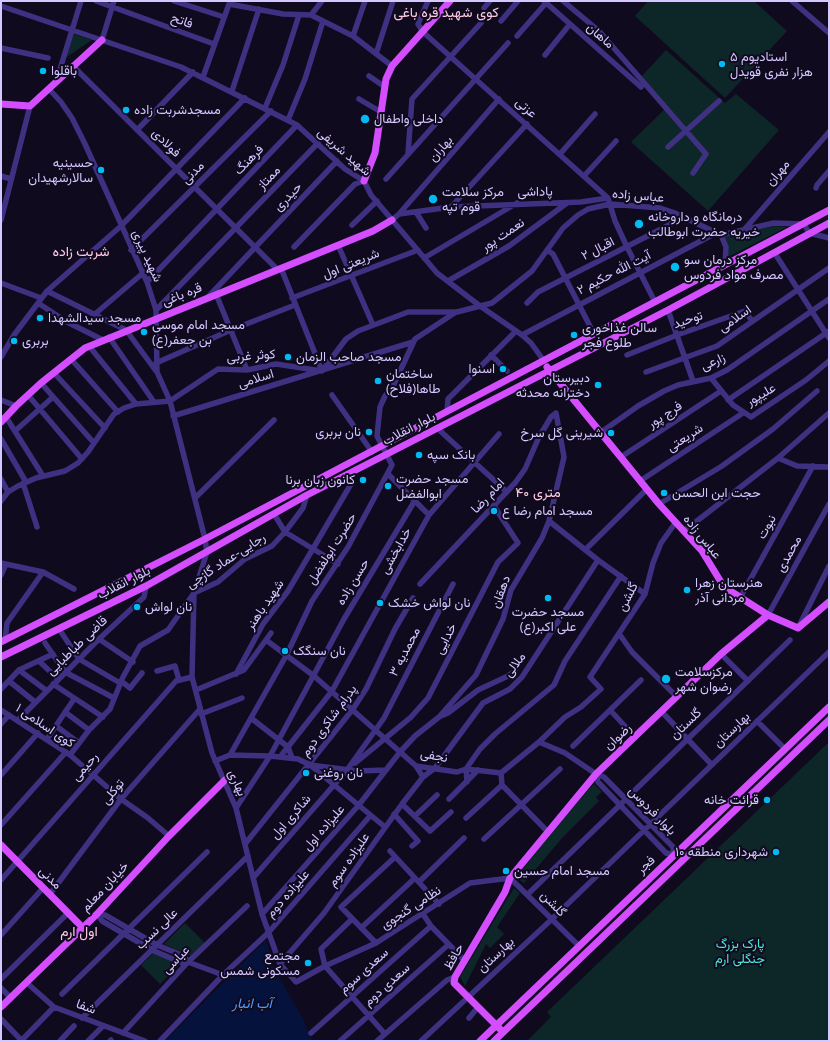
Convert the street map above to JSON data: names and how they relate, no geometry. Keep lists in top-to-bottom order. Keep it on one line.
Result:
{"streets":{"main road":["مدنی","عباس زاده","قره باغی","بلوار انقلاب","رضوان","فجر","خیابان معلم","حافظ"],"street":["فاتح","ماهان","عزتی","فولادی","بهاران","شهید شریفى","فرهنگ","مهران","ممتاز","پاداشی","حیدری","نعمت پور","اقبال ۲","شهید پیری","شریعتی اول","آیت الله حکیم ۲","اسلامی","توحید","کوثر غربی","زارعی","علیپور","فرج پور","شریعتی","امام رضا","نبوت","حضرت ابولفضل","خدابخشی","محمدی","رجایی-عماد گازچی","حسن زاده","دهقان","گلشن","شهید باهنر","خدایی","قاضی طباطبایی","محمدیه ۳","ملالی","پدرام شاکری دوم","گلستان","کوی اسلامی ۱","بهارستان","نجفی","رحیمی","بهاری","توکلی","بلوار فردوس","شاکری اول","علیزاده اول","علیزاده سوم","علیزاده دوم","نظامی گنجوی","عالی نسب","عباسی","سعدی سوم","سعدی دوم","شفا"]},"crossings":[["عزتی","بهاران"],["عزتی","پاداشی"],["عزتی","عباس زاده"],["عزتی","اقبال ۲"],["عزتی","آیت الله حکیم ۲"],["عزتی","بلوار انقلاب"],["فولادی","فرهنگ"],["فولادی","مدنی"],["فولادی","ممتاز"],["فولادی","حیدری"],["فولادی","قره باغی"],["بهاران","پاداشی"],["شهید شریفى","فرهنگ"],["شهید شریفى","مدنی"],["شهید شریفى","ممتاز"],["شهید شریفى","عباس زاده"],["شهید شریفى","حیدری"],["شهید شریفى","نعمت پور"],["شهید شریفى","شریعتی اول"],["شهید شریفى","آیت الله حکیم ۲"],["شهید شریفى","قره باغی"],["شهید شریفى","بلوار انقلاب"],["فرهنگ","شهید پیری"],["مدنی","شهید پیری"],["مدنی","رحیمی"],["مدنی","توکلی"],["مدنی","خیابان معلم"],["پاداشی","نعمت پور"],["عباس زاده","اقبال ۲"],["عباس زاده","آیت الله حکیم ۲"],["عباس زاده","زارعی"],["عباس زاده","فرج پور"],["عباس زاده","بلوار انقلاب"],["عباس زاده","شریعتی"],["عباس زاده","نبوت"],["عباس زاده","محمدی"],["عباس زاده","گلشن"],["عباس زاده","رضوان"],["حیدری","قره باغی"],["شهید پیری","قره باغی"],["شهید پیری","اسلامی"],["شهید پیری","کوثر غربی"],["شهید پیری","بلوار انقلاب"],["شهید پیری","بهاری"],["اسلامی","توحید"],["اسلامی","کوثر غربی"],["زارعی","علیپور"],["علیپور","فرج پور"],["علیپور","شریعتی"],["بلوار انقلاب","حضرت ابولفضل"],["بلوار انقلاب","رجایی-عماد گازچی"],["بلوار انقلاب","قاضی طباطبایی"],["بلوار انقلاب","بهاری"],["امام رضا","دهقان"],["امام رضا","خدایی"],["حضرت ابولفضل","نجفی"],["خدابخشی","نجفی"],["محمدی","رضوان"],["رجایی-عماد گازچی","کوی اسلامی ۱"],["رجایی-عماد گازچی","بهاری"],["حسن زاده","نجفی"],["حسن زاده","بهاری"],["دهقان","نجفی"],["دهقان","علیزاده اول"],["گلشن","بهارستان"],["گلشن","رضوان"],["گلشن","فجر"],["گلشن","نظامی گنجوی"],["خدایی","محمدیه ۳"],["خدایی","نجفی"],["خدایی","شاکری اول"],["قاضی طباطبایی","کوی اسلامی ۱"],["محمدیه ۳","نجفی"],["محمدیه ۳","شاکری اول"],["ملالی","نجفی"],["ملالی","علیزاده سوم"],["پدرام شاکری دوم","نجفی"],["پدرام شاکری دوم","بهاری"],["کوی اسلامی ۱","رحیمی"],["کوی اسلامی ۱","توکلی"],["کوی اسلامی ۱","خیابان معلم"],["بهارستان","بلوار فردوس"],["بهارستان","حافظ"],["رضوان","بلوار فردوس"],["رضوان","نظامی گنجوی"],["رضوان","حافظ"],["نجفی","علیزاده اول"],["نجفی","علیزاده سوم"],["بهاری","توکلی"],["بهاری","شاکری اول"],["بهاری","علیزاده اول"],["بهاری","علیزاده سوم"],["بهاری","خیابان معلم"],["بهاری","علیزاده دوم"],["بهاری","نظامی گنجوی"],["بهاری","عالی نسب"],["بلوار فردوس","فجر"],["فجر","حافظ"],["خیابان معلم","شفا"],["عالی نسب","شفا"],["عباسی","شفا"]],"districts":["کوی شهید قره باغی","شربت زاده","۴۰ متری","اول ارم"],"water":["آب انبار"],"parks":["پارک بزرگ جنگلی ارم"],"places":["استادیوم ۵ هزار نفری قویدل","باقلوا","مسجدشربت زاده","داخلی واطفال","حسینیه سالارشهیدان","مرکز سلامت قوم تپه","درمانگاه و داروخانه خیریه حضرت ابوطالب","مرکز درمان سو مصرف مواد فردوس","مسجد سیدالشهدا","مسجد امام موسی بن جعفر(ع)","سالن غذاخوری طلوع فجر","بربری","مسجد صاحب الزمان","اسنوا","ساختمان طاها(فلاح)","دبیرستان دخترانه محدثه","نان بربری","شیرینی گل سرخ","بانک سپه","کانون زبان برنا","مسجد حضرت ابوالفضل","حجت ابن الحسن","مسجد امام رضا ع","هنرستان زهرا مردانی آذر","مسجد حضرت علی اکبر(ع)","نان لواش خشک","نان لواش","نان سنگک","مرکزسلامت رضوان شهر","نان روغنی","قرائت خانه","شهرداری منطقه ۱۰","مسجد امام حسین","مجتمع مسکونی شمس"]}
